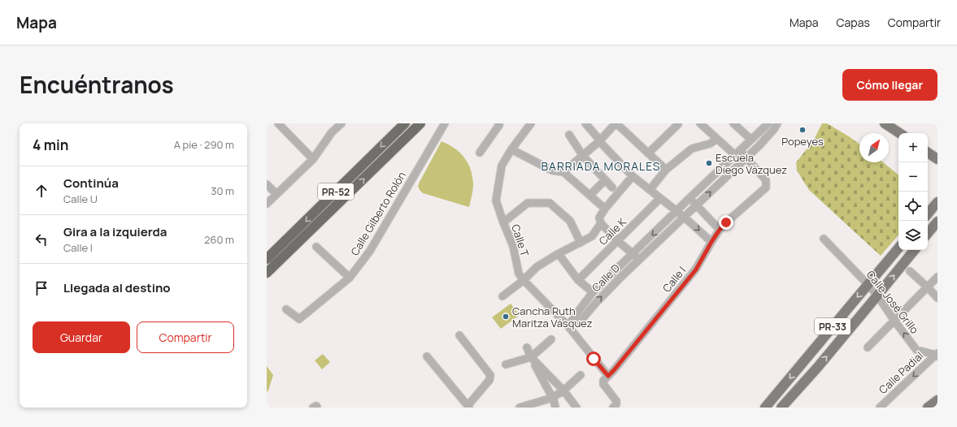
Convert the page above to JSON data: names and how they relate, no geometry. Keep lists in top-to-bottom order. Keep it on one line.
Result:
{"streets":{"highway":["PR-52"],"main road":["PR-33"],"street":["Calle Gilberto Rolón","Calle K","Calle T","Calle D","Calle I","Calle José Grillo","Calle Padial"]},"crossings":[["Calle D","Calle I"],["Calle José Grillo","PR-33"],["Calle José Grillo","Calle Padial"]],"districts":["BARRIADA MORALES"],"places":["Popeyes","Escuela Diego Vázquez","Cancha Ruth Maritza Vásquez"],"north":"top right","page":{"header":"Mapa","nav":["Mapa","Capas","Compartir"],"title":"Encuéntranos","buttons":["Cómo llegar",["Guardar","Compartir"]],"heading":["4 min","A pie · 290 m"],"map_buttons":["+","−"],"list":[["Continúa","Calle U","30 m"],["Gira a la izquierda","Calle I","260 m"],"Llegada al destino"]}}
